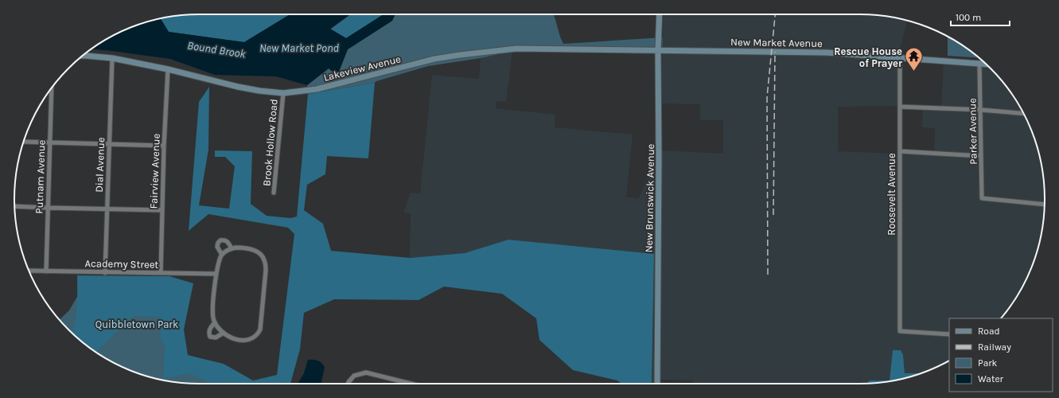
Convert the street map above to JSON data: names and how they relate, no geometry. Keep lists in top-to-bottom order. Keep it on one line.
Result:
{"streets":{"main road":["New Market Avenue","Lakeview Avenue","New Brunswick Avenue"],"street":["Parker Avenue","Brook Hollow Road","Dial Avenue","Fairview Avenue","Putnam Avenue","Roosevelt Avenue","Academy Street"]},"crossings":[["New Market Avenue","Lakeview Avenue"],["New Market Avenue","Parker Avenue"],["New Market Avenue","Roosevelt Avenue"],["New Market Avenue","New Brunswick Avenue"],["Lakeview Avenue","Brook Hollow Road"],["Lakeview Avenue","Dial Avenue"],["Lakeview Avenue","Fairview Avenue"],["Lakeview Avenue","New Brunswick Avenue"],["Dial Avenue","Academy Street"],["Fairview Avenue","Academy Street"],["Putnam Avenue","Academy Street"]],"water":["New Market Pond","Bound Brook"],"parks":["Quibbletown Park"],"places":{"temple":["Rescue House of Prayer"]},"legend":["Road","Railway","Park","Water"],"scale_bar":"100 m"}
